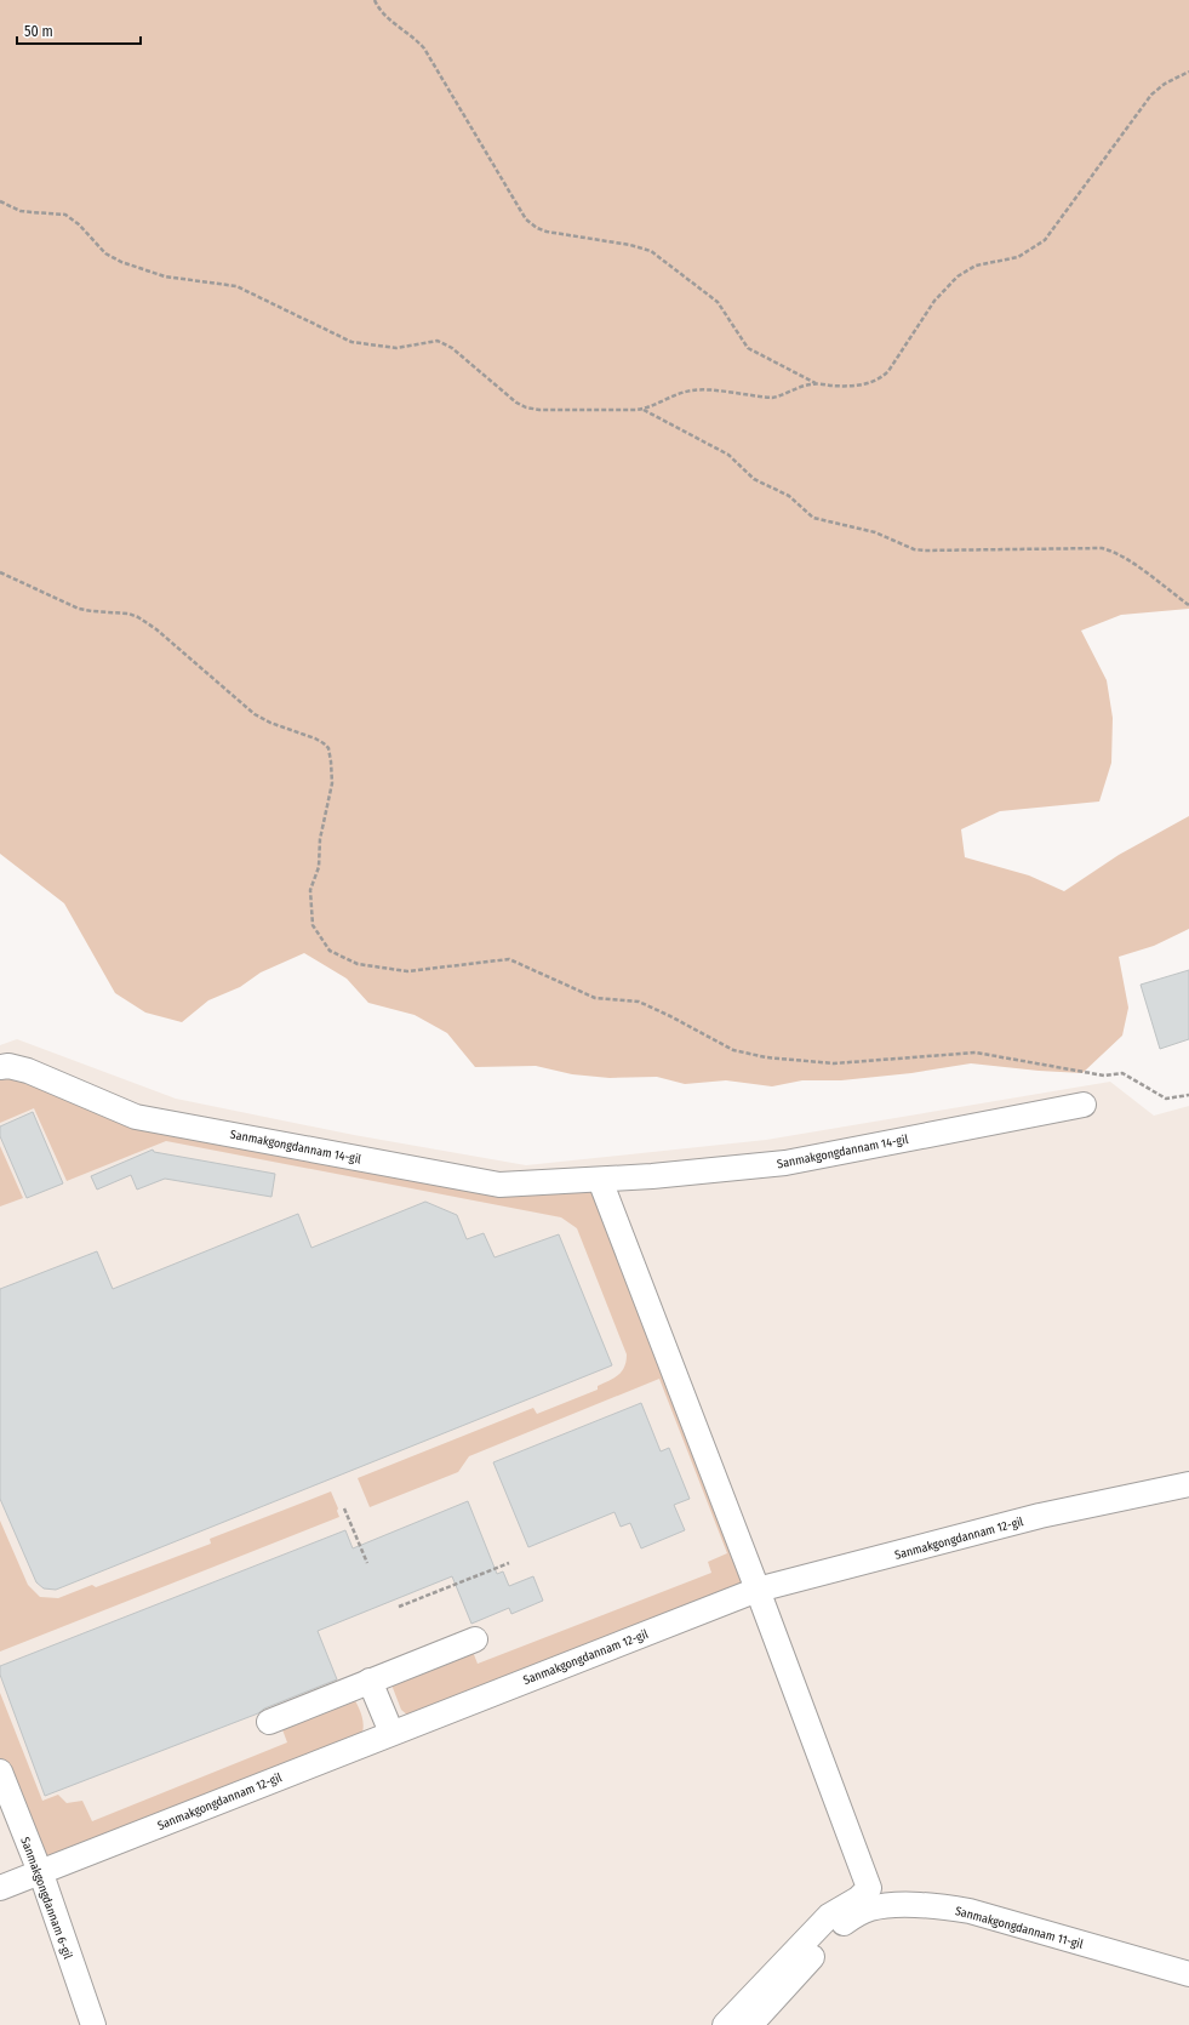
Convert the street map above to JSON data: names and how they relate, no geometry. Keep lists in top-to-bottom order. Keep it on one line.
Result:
{"streets":{"street":["Sanmakgongdannam 14-gil","Sanmakgongdannam 12-gil","Sanmakgongdannam 6-gil","Sanmakgongdannam 11-gil"]},"crossings":[["Sanmakgongdannam 12-gil","Sanmakgongdannam 6-gil"]],"scale_bar":"50 m"}
